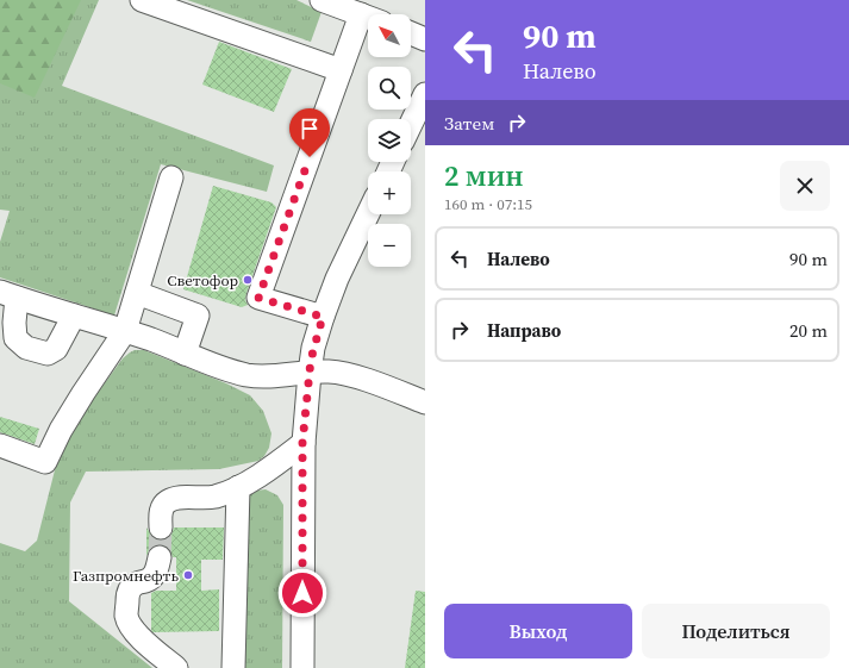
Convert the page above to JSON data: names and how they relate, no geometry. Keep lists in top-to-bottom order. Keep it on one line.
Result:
{"places":["Светофор","Газпромнефть"],"north":"top left","page":{"turn":["90 m","Налево"],"map_buttons":["+","−"],"then":"Затем","heading":["2 мин","160 m · 07:15"],"list":[{"name":"Налево","value":"90 m"},{"name":"Направо","value":"20 m"}],"buttons":["Выход","Поделиться"]}}
